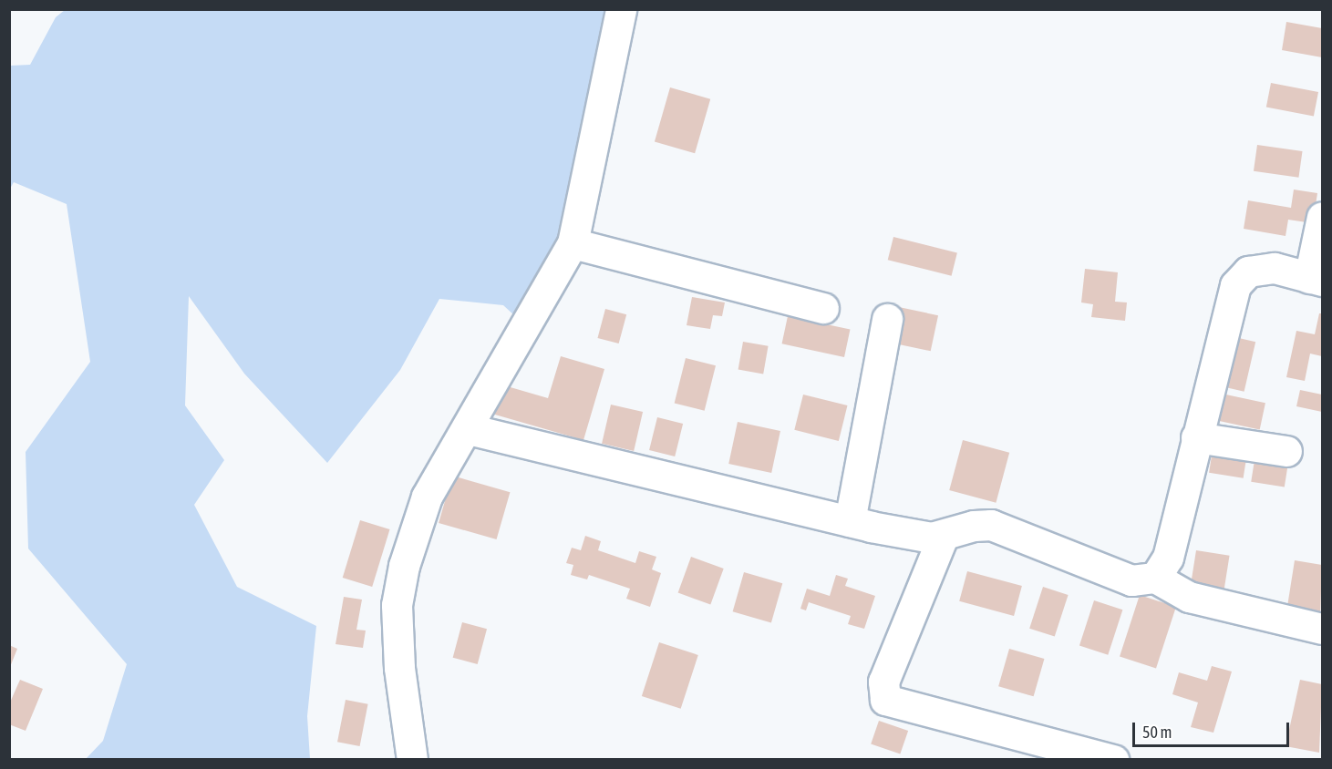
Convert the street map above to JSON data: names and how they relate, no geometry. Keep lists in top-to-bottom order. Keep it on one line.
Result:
{"scale_bar":"50 m"}
